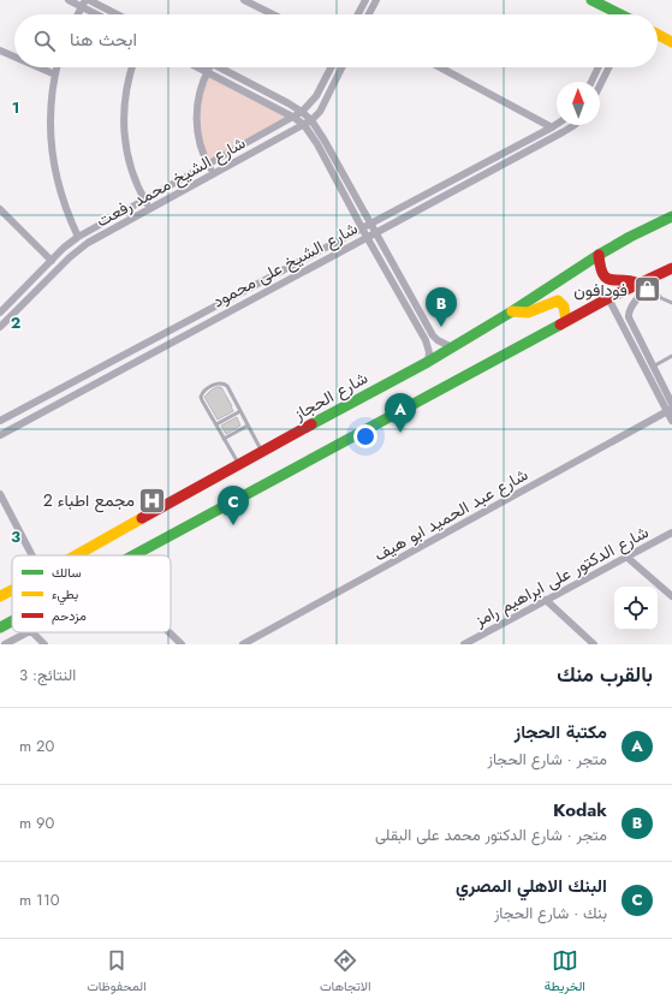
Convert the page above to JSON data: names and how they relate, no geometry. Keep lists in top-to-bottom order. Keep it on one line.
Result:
{"streets":{"main road":["شارع الحجاز"],"street":["شارع الشيخ محمد رفعت","شارع الشيخ على محمود","شارع عبد الحميد ابو هيف","شارع الدكتور على ابراهيم رامز"]},"places":{"shop":["فودافون"],"hospital":["مجمع اطباء 2"]},"legend":["سالك","بطيء","مزدحم"],"north":"top","page":{"search":"ابحث هنا","pins":["B","A","C"],"heading":["بالقرب منك","النتائج: 3"],"list":[{"mark":"A","name":"مكتبة الحجاز","note":"متجر · شارع الحجاز","value":"20 m"},{"mark":"B","name":"Kodak","note":"متجر · شارع الدكتور محمد على البقلى","value":"90 m"},{"mark":"C","name":"البنك الاهلي المصري","note":"بنك · شارع الحجاز","value":"110 m"}],"nav":["الخريطة","الاتجاهات","المحفوظات"]},"grid":{"rows":["1","2","3"]}}
